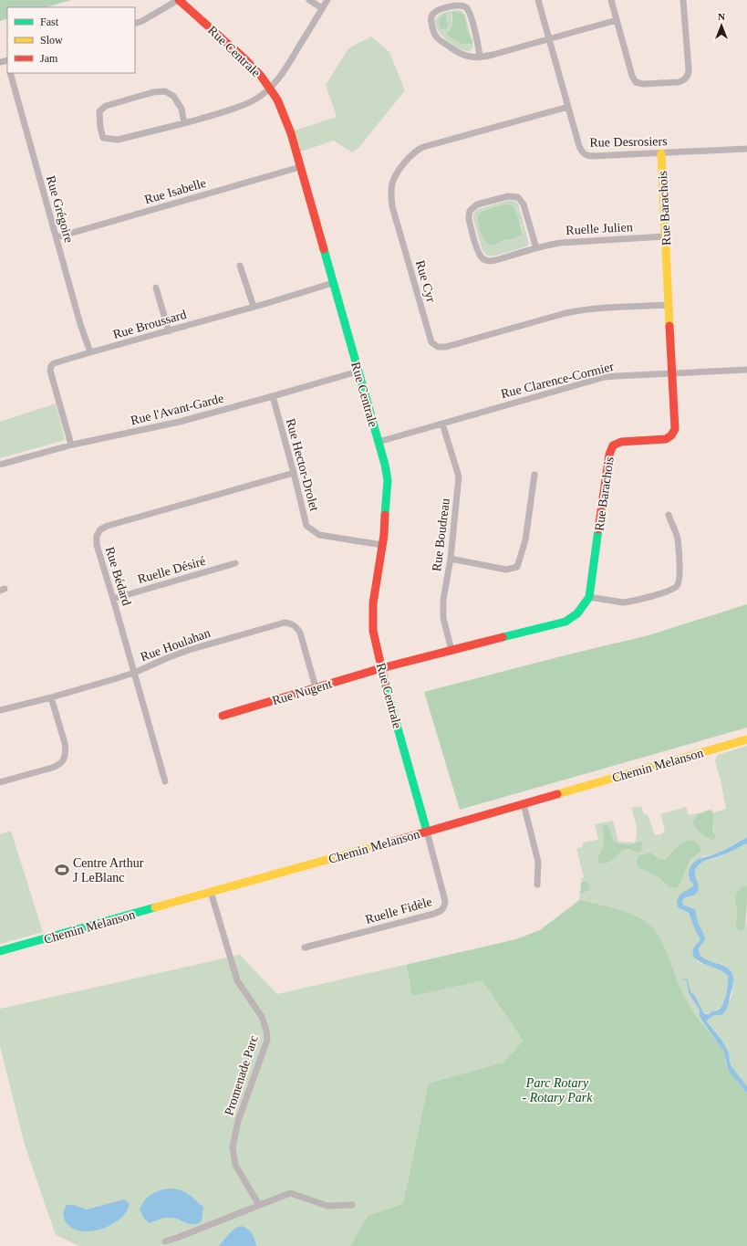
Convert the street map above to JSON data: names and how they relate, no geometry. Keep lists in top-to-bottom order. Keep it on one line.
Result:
{"streets":{"street":["Rue Centrale","Rue Desrosiers","Rue Isabelle","Rue Barachois","Rue Grégoire","Ruelle Julien","Rue Cyr","Rue Broussard","Rue Clarence-Cormier","Rue l'Avant-Garde","Rue Hector-Drolet","Rue Boudreau","Ruelle Désiré","Rue Bédard","Rue Houlahan","Rue Nugent","Chemin Melanson","Ruelle Fidèle","Promenade Parc"]},"crossings":[["Rue Centrale","Rue Isabelle"],["Rue Centrale","Rue Barachois"],["Rue Centrale","Rue Broussard"],["Rue Centrale","Rue Clarence-Cormier"],["Rue Centrale","Rue l'Avant-Garde"],["Rue Centrale","Rue Hector-Drolet"],["Rue Centrale","Rue Nugent"],["Rue Centrale","Chemin Melanson"],["Rue Centrale","Ruelle Fidèle"],["Rue Desrosiers","Rue Barachois"],["Rue Desrosiers","Rue Cyr"],["Rue Isabelle","Rue Grégoire"],["Rue Barachois","Ruelle Julien"],["Rue Barachois","Rue Cyr"],["Rue Barachois","Rue Clarence-Cormier"],["Rue Barachois","Rue Boudreau"],["Rue Barachois","Rue Nugent"],["Rue Grégoire","Rue Broussard"],["Rue Broussard","Rue l'Avant-Garde"],["Rue Clarence-Cormier","Rue Boudreau"],["Rue l'Avant-Garde","Rue Hector-Drolet"],["Rue Hector-Drolet","Rue Bédard"],["Ruelle Désiré","Rue Bédard"],["Rue Bédard","Rue Houlahan"],["Rue Houlahan","Rue Nugent"],["Chemin Melanson","Ruelle Fidèle"],["Chemin Melanson","Promenade Parc"]],"parks":["Parc Rotary - Rotary Park"],"places":{"sports":["Centre Arthur J LeBlanc"]},"legend":["Fast","Slow","Jam"],"north":"top"}
